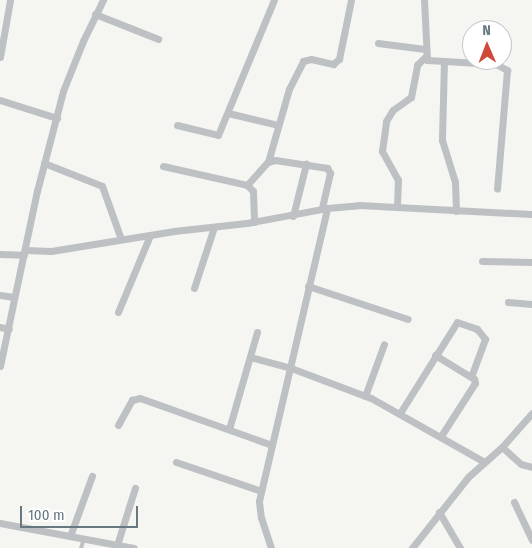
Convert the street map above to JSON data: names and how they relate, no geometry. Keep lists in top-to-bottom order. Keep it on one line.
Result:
{"scale_bar":"100 m","north":"top"}
